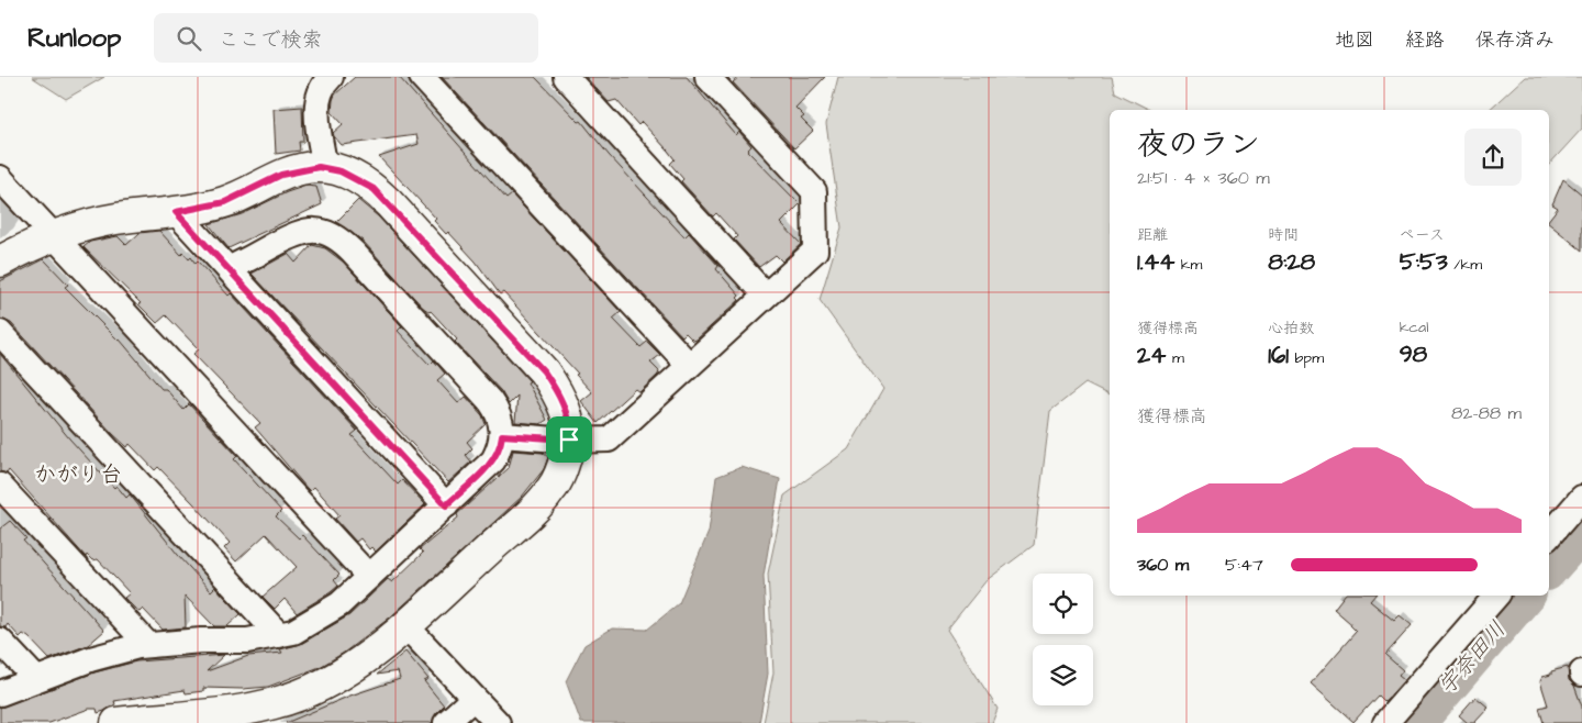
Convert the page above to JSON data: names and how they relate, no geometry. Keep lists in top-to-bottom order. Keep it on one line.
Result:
{"districts":["かがり台"],"water":["宇奈田川"],"page":{"header":"Runloop","search":"ここで検索","nav":["地図","経路","保存済み"],"heading":["夜のラン","21:51 · 4 × 360 m"],"stats":[["距離","1.44 km"],["時間","8:28"],["ペース","5:53 /km"],["獲得標高","24 m"],["心拍数","161 bpm"],["kcal","98"]],"chart":["獲得標高","82–88 m"],"list":[{"name":"360 m","note":"5:47"}]}}
